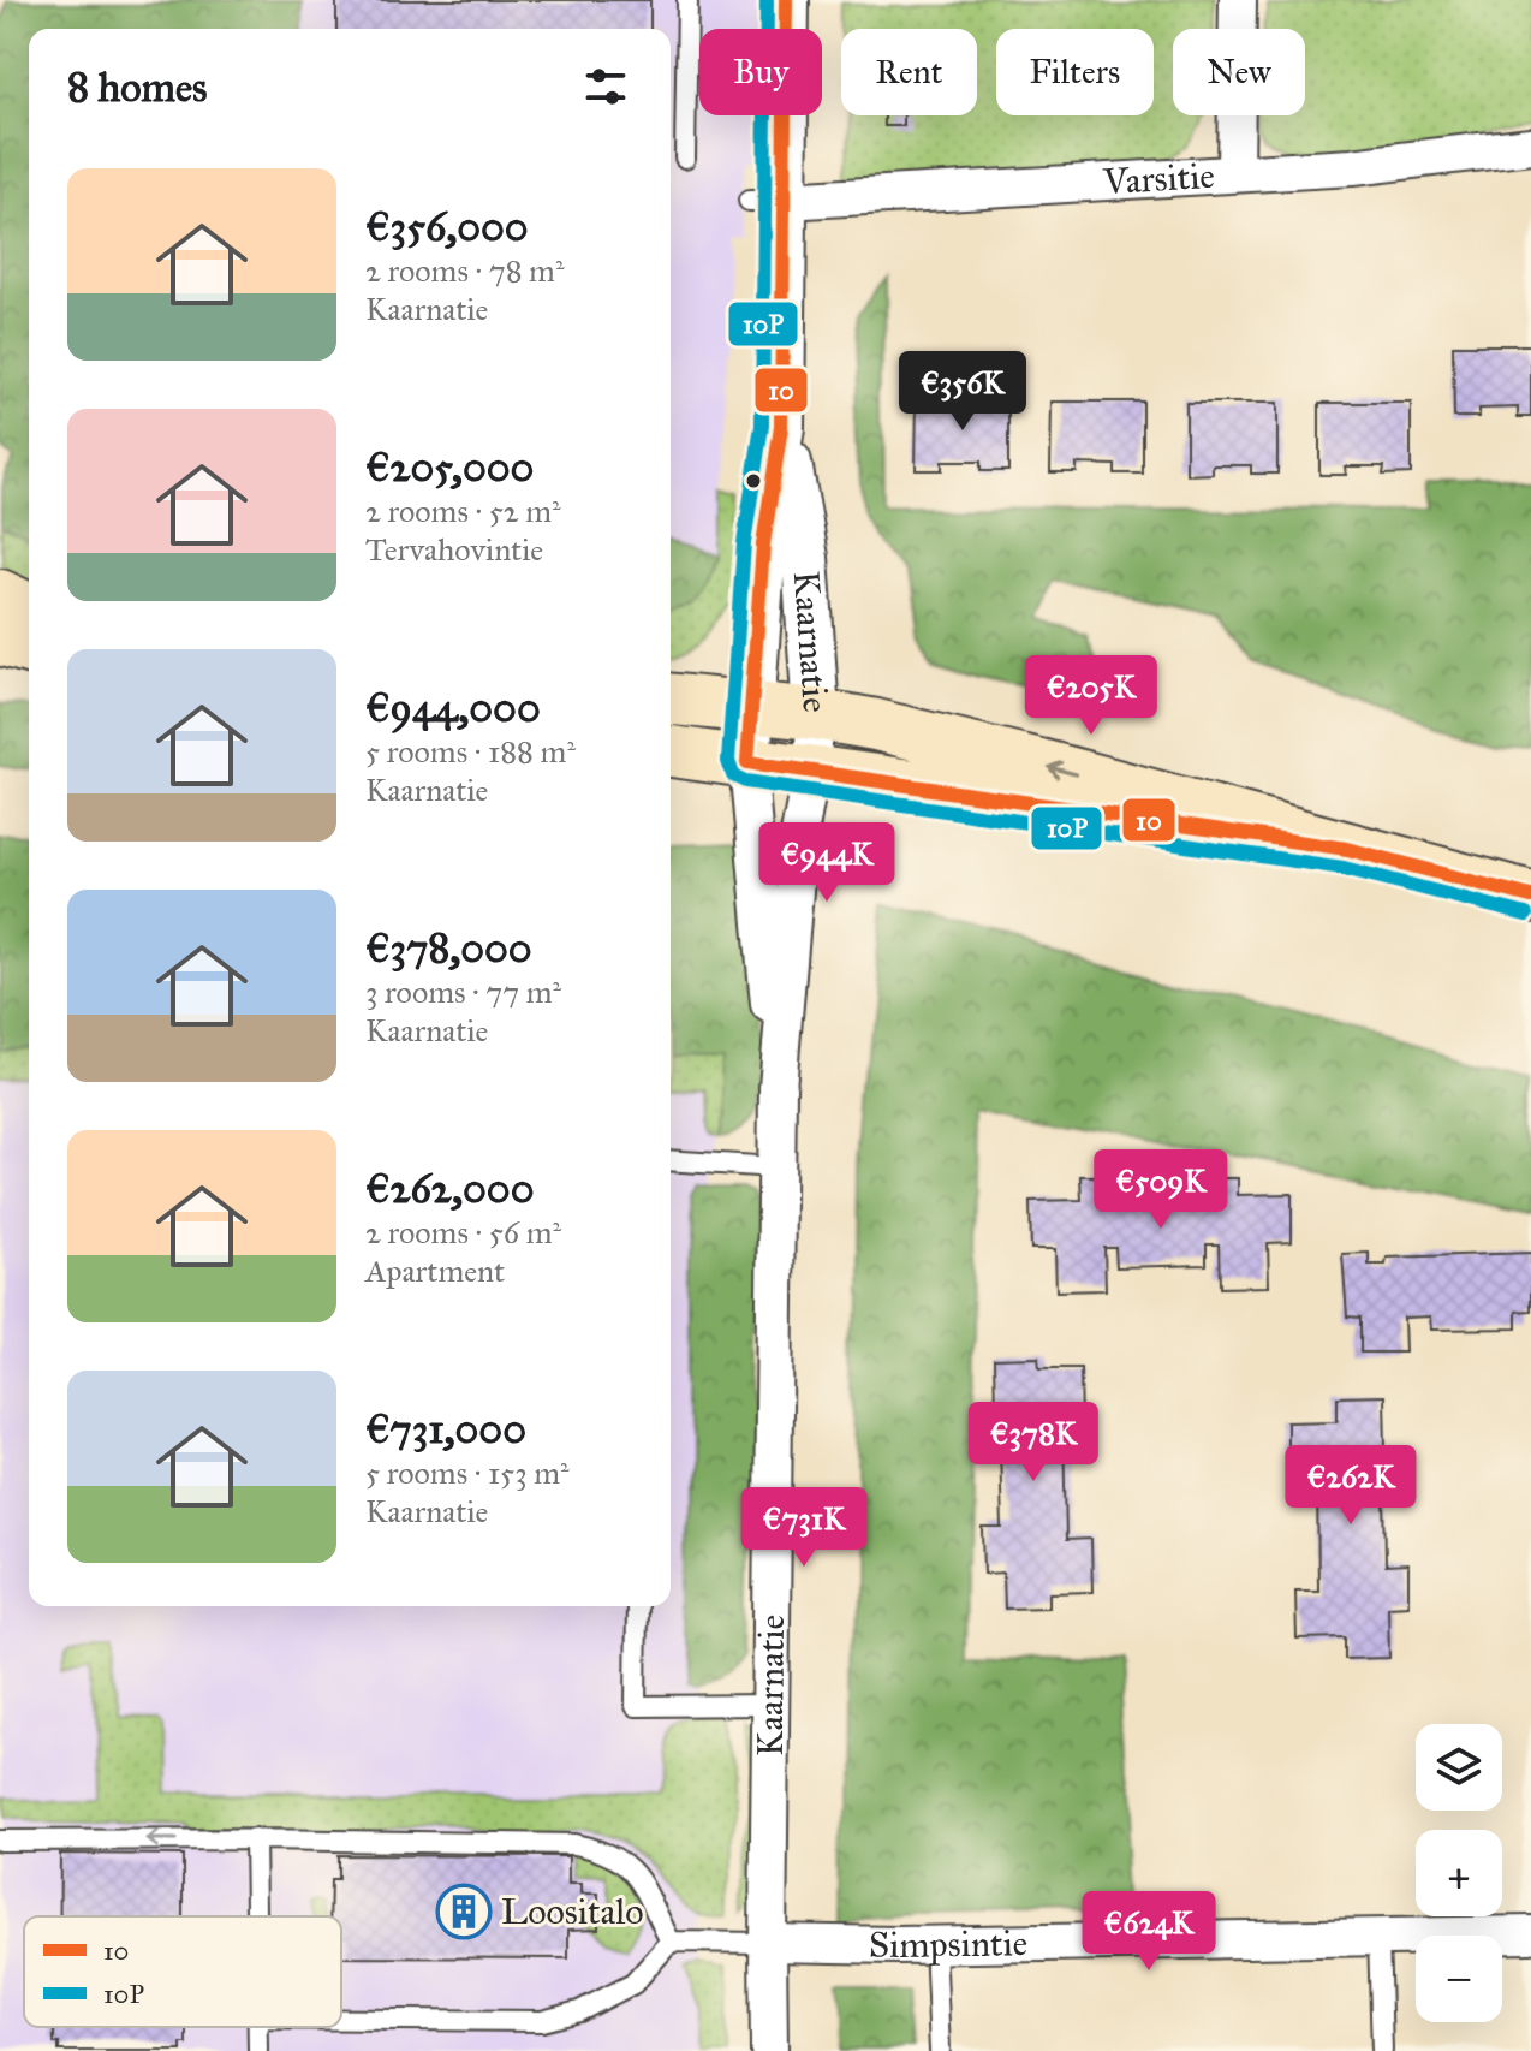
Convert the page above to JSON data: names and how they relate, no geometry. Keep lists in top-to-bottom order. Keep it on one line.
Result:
{"streets":{"street":["Varsitie","Kaarnatie","Simpsintie"]},"crossings":[["Varsitie","Kaarnatie"],["Kaarnatie","Simpsintie"]],"places":{"building":["Loositalo"]},"lines":["transit line 10","transit line 10P"],"legend":["10","10P"],"page":{"chip":["Buy","Rent","Filters","New"],"heading":"8 homes","list":[{"name":"€356,000","note":"2 rooms · 78 m² · Kaarnatie"},{"name":"€205,000","note":"2 rooms · 52 m² · Tervahovintie"},{"name":"€944,000","note":"5 rooms · 188 m² · Kaarnatie"},{"name":"€378,000","note":"3 rooms · 77 m² · Kaarnatie"},{"name":"€262,000","note":"2 rooms · 56 m² · Apartment"},{"name":"€731,000","note":"5 rooms · 153 m² · Kaarnatie"}],"price":["€356K","€205K","€944K","€509K","€378K","€262K","€731K","€624K"],"map_buttons":["+","−"]}}
